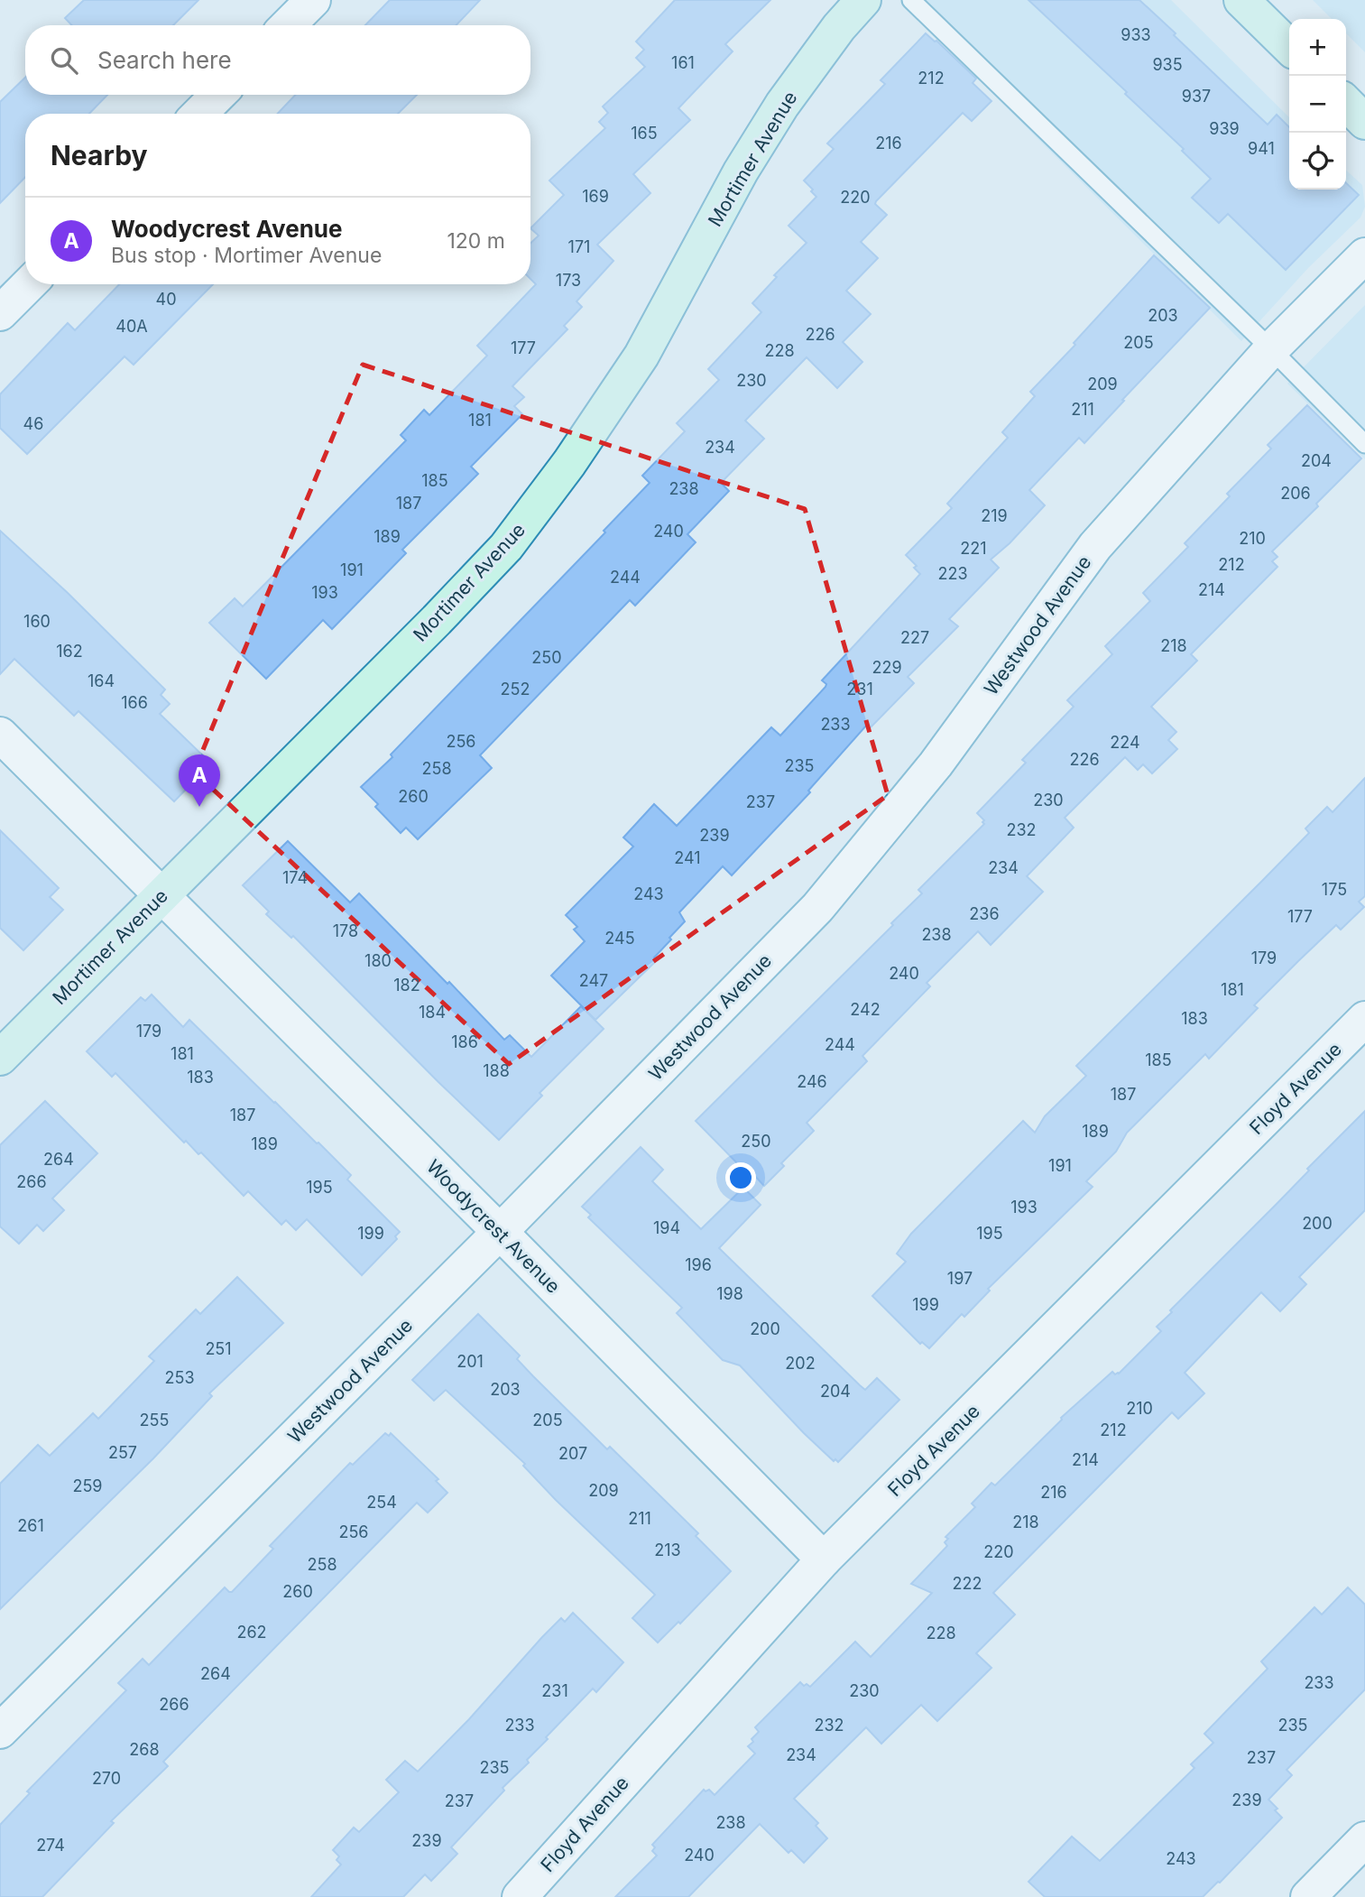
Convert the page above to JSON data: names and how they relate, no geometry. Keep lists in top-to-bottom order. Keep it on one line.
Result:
{"streets":{"street":["Mortimer Avenue","Westwood Avenue","Floyd Avenue","Woodycrest Avenue"]},"crossings":[["Mortimer Avenue","Woodycrest Avenue"],["Westwood Avenue","Woodycrest Avenue"],["Floyd Avenue","Woodycrest Avenue"]],"house_numbers":["933","161","935","212","937","939","165","216","941","169","220","171","173","40","203","40A","226","205","177","228","230","209","211","181","46","234","204","185","238","206","187","219","240","189","210","221","212","191","223","244","214","193","160","227","218","162","250","229","164","252","231","166","233","256","224","226","235","258","260","230","237","232","239","241","234","174","175","243","236","177","178","238","245","179","180","240","247","182","181","242","184","183","179","186","244","181","185","188","183","246","187","187","189","250","189","264","191","266","195","193","200","194","199","195","196","197","198","199","200","251","201","202","253","203","204","210","255","205","212","257","207","214","259","209","216","254","211","218","261","256","213","220","258","222","260","262","228","264","233","231","230","266","233","232","235","268","234","237","235","270","239","237","238","239","274","240","243"],"page":{"map_buttons":["+","−"],"search":"Search here","heading":"Nearby","list":[{"mark":"A","name":"Woodycrest Avenue","note":"Bus stop · Mortimer Avenue","value":"120 m"}],"pins":"A"}}
